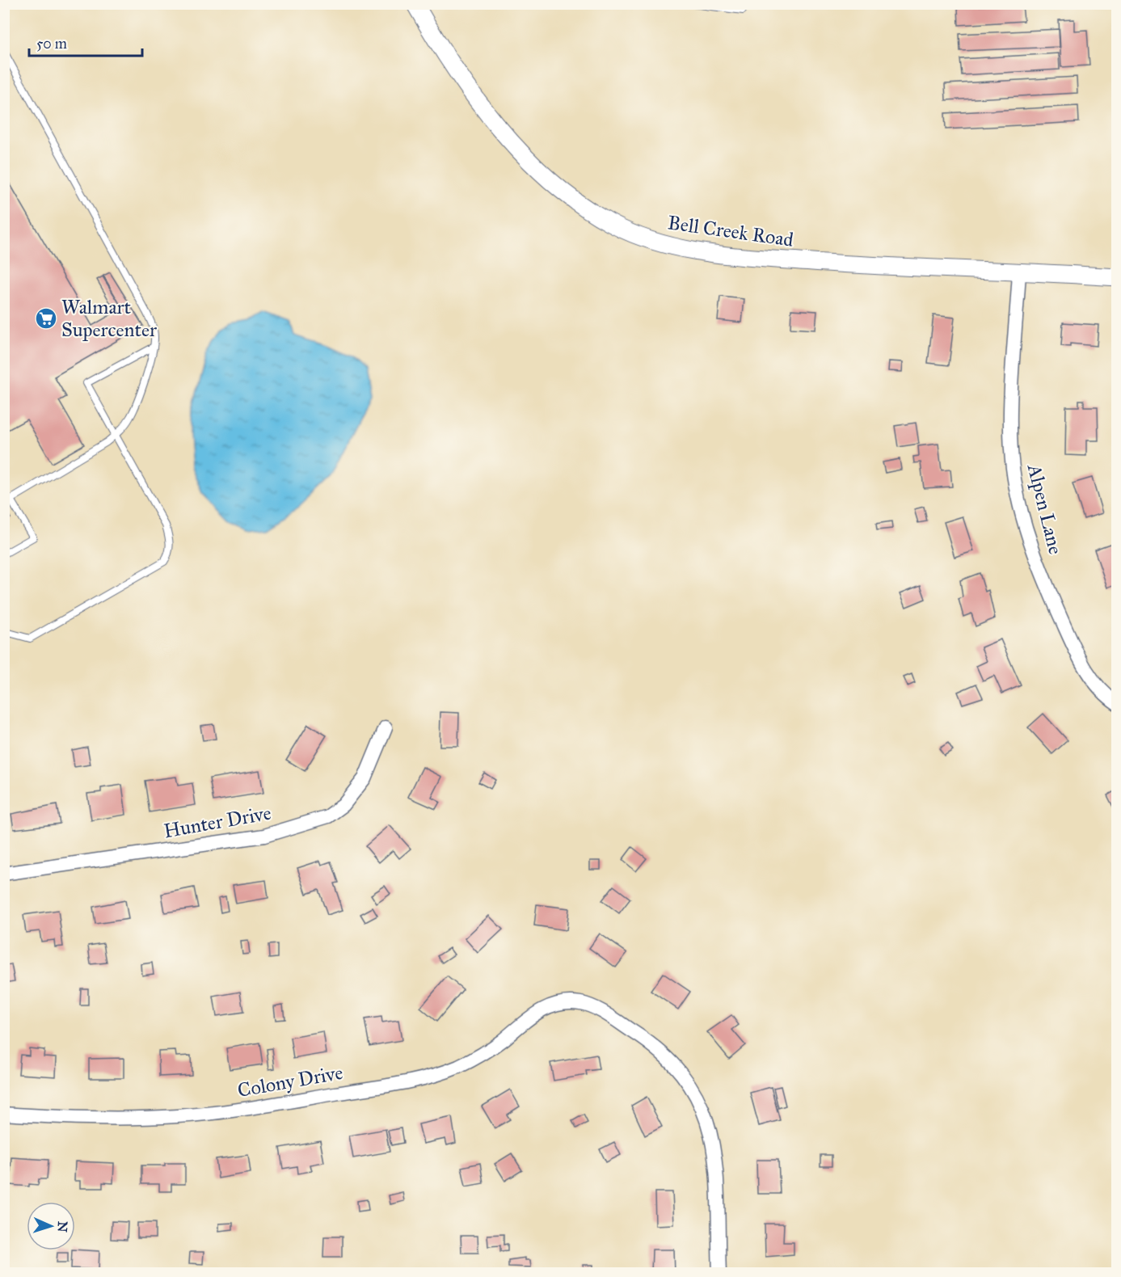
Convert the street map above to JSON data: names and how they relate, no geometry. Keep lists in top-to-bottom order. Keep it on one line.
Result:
{"streets":{"street":["Bell Creek Road","Alpen Lane","Hunter Drive","Colony Drive"]},"crossings":[["Bell Creek Road","Alpen Lane"]],"places":{"supermarket":["Walmart Supercenter"]},"scale_bar":"50 m","north":"right"}
